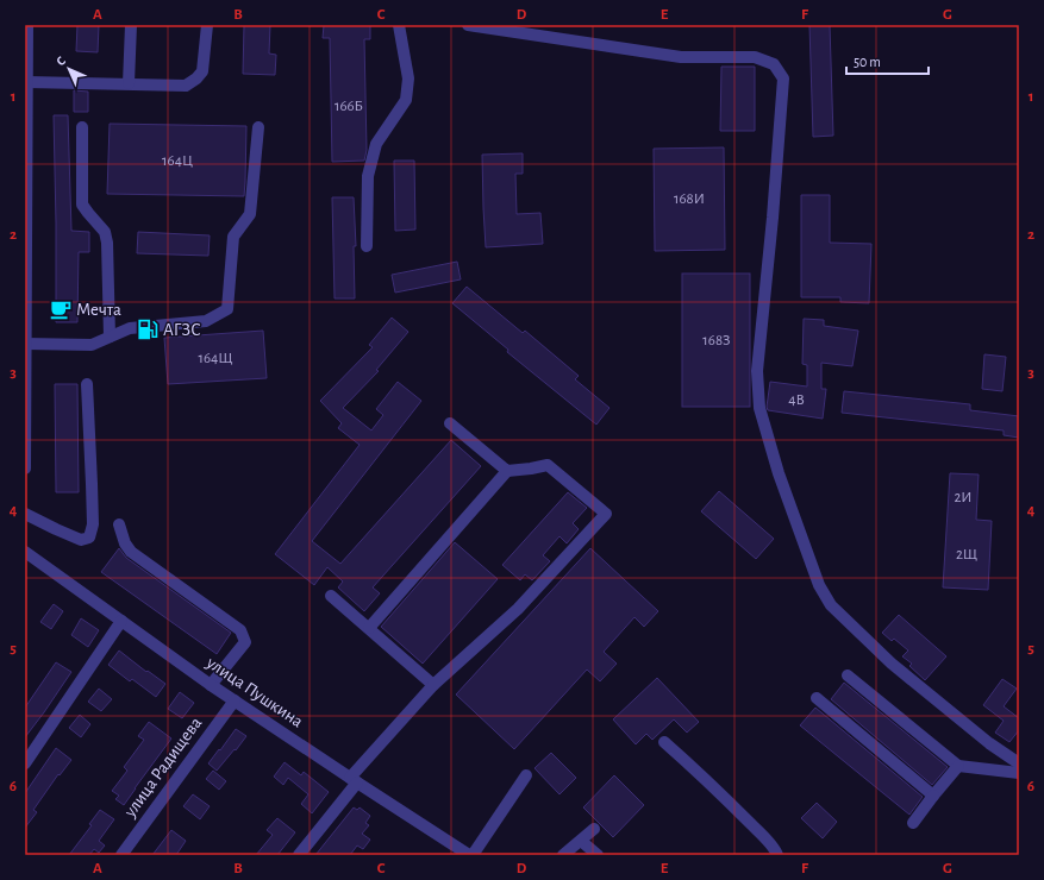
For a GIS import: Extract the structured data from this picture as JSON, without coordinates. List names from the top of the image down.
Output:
{
  "streets": {
    "street": ["улица Пушкина", "улица Радищева"]
  },
  "crossings": [
    ["улица Пушкина", "улица Радищева"]
  ],
  "places": {
    "cafe": ["Мечта"],
    "fuel station": ["АГЗС"]
  },
  "house_numbers": [
    "166Б",
    "164Ц",
    "168И",
    "168З",
    "164Щ",
    "4В",
    "2И",
    "2Щ"
  ],
  "scale_bar": "50 m",
  "north": "top left",
  "grid": {
    "columns": [
      "A",
      "B",
      "C",
      "D",
      "E",
      "F",
      "G"
    ],
    "rows": [
      "1",
      "2",
      "3",
      "4",
      "5",
      "6"
    ]
  }
}
